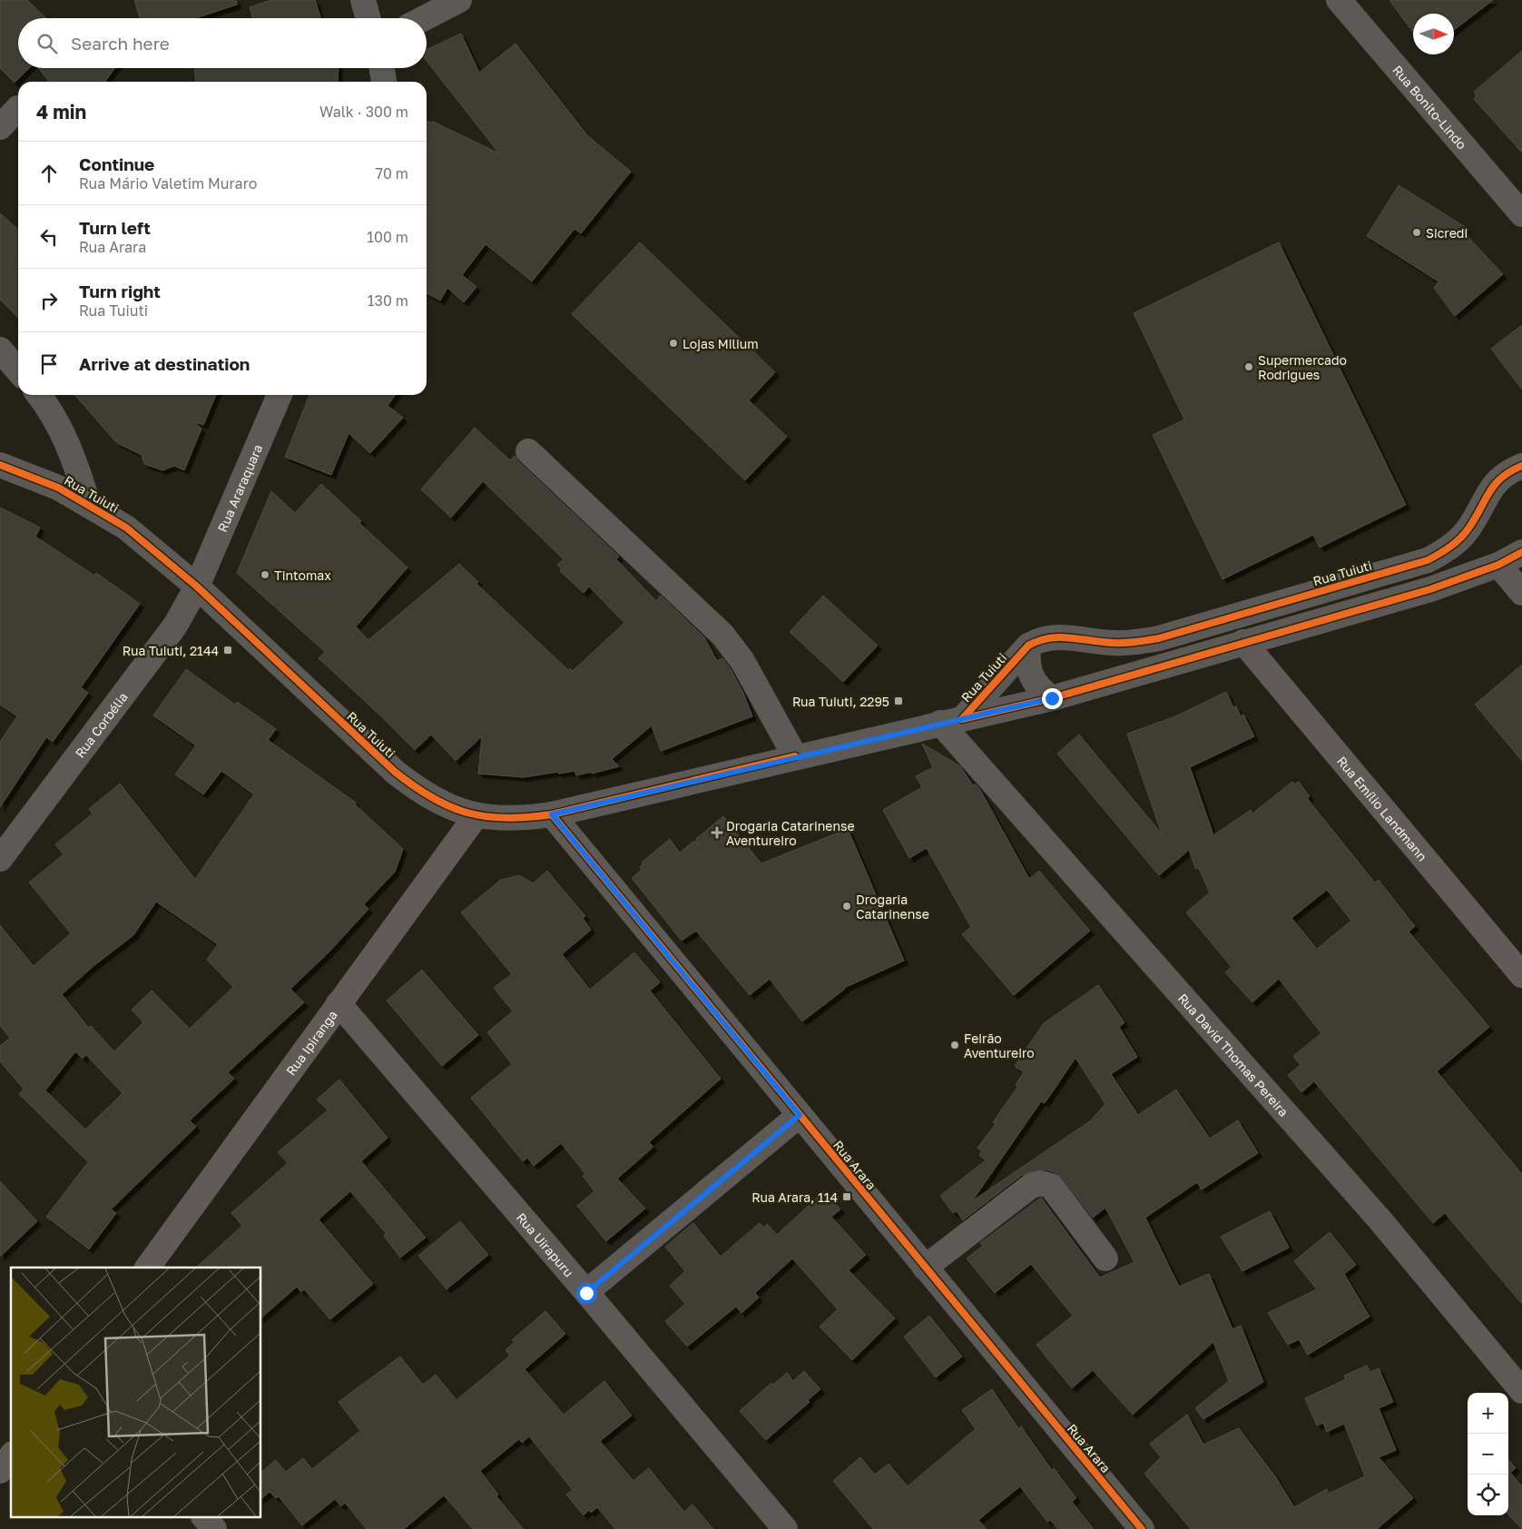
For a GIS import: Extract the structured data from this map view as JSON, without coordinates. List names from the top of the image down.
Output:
{
  "streets": {
    "main road": ["Rua Tuiuti"],
    "street": [
      "Rua Bonito-Lindo",
      "Rua Araraquara",
      "Rua Corbélia",
      "Rua Emílio Landmann",
      "Rua Ipiranga",
      "Rua David Thomas Pereira",
      "Rua Arara",
      "Rua Uirapuru"
    ]
  },
  "crossings": [
    ["Rua Araraquara", "Rua Tuiuti"],
    ["Rua Araraquara", "Rua Corbélia"],
    ["Rua Tuiuti", "Rua Corbélia"],
    ["Rua Tuiuti", "Rua Emílio Landmann"],
    ["Rua Tuiuti", "Rua Ipiranga"],
    ["Rua Tuiuti", "Rua David Thomas Pereira"],
    ["Rua Tuiuti", "Rua Arara"],
    ["Rua Ipiranga", "Rua Uirapuru"]
  ],
  "places": {
    "other": [
      "Sicredi",
      "Lojas Milium",
      "Supermercado Rodrigues",
      "Tintomax",
      "Drogaria Catarinense",
      "Feirão Aventureiro"
    ],
    "transit": ["Rua Tuiuti, 2144", "Rua Tuiuti, 2295", "Rua Arara, 114"],
    "health": ["Drogaria Catarinense Aventureiro"]
  },
  "north": "right",
  "page": {
    "search": "Search here",
    "heading": ["4 min", "Walk · 300 m"],
    "list": [
      ["Continue", "Rua Mário Valetim Muraro", "70 m"],
      ["Turn left", "Rua Arara", "100 m"],
      ["Turn right", "Rua Tuiuti", "130 m"],
      "Arrive at destination"
    ],
    "map_buttons": ["+", "−"]
  }
}
